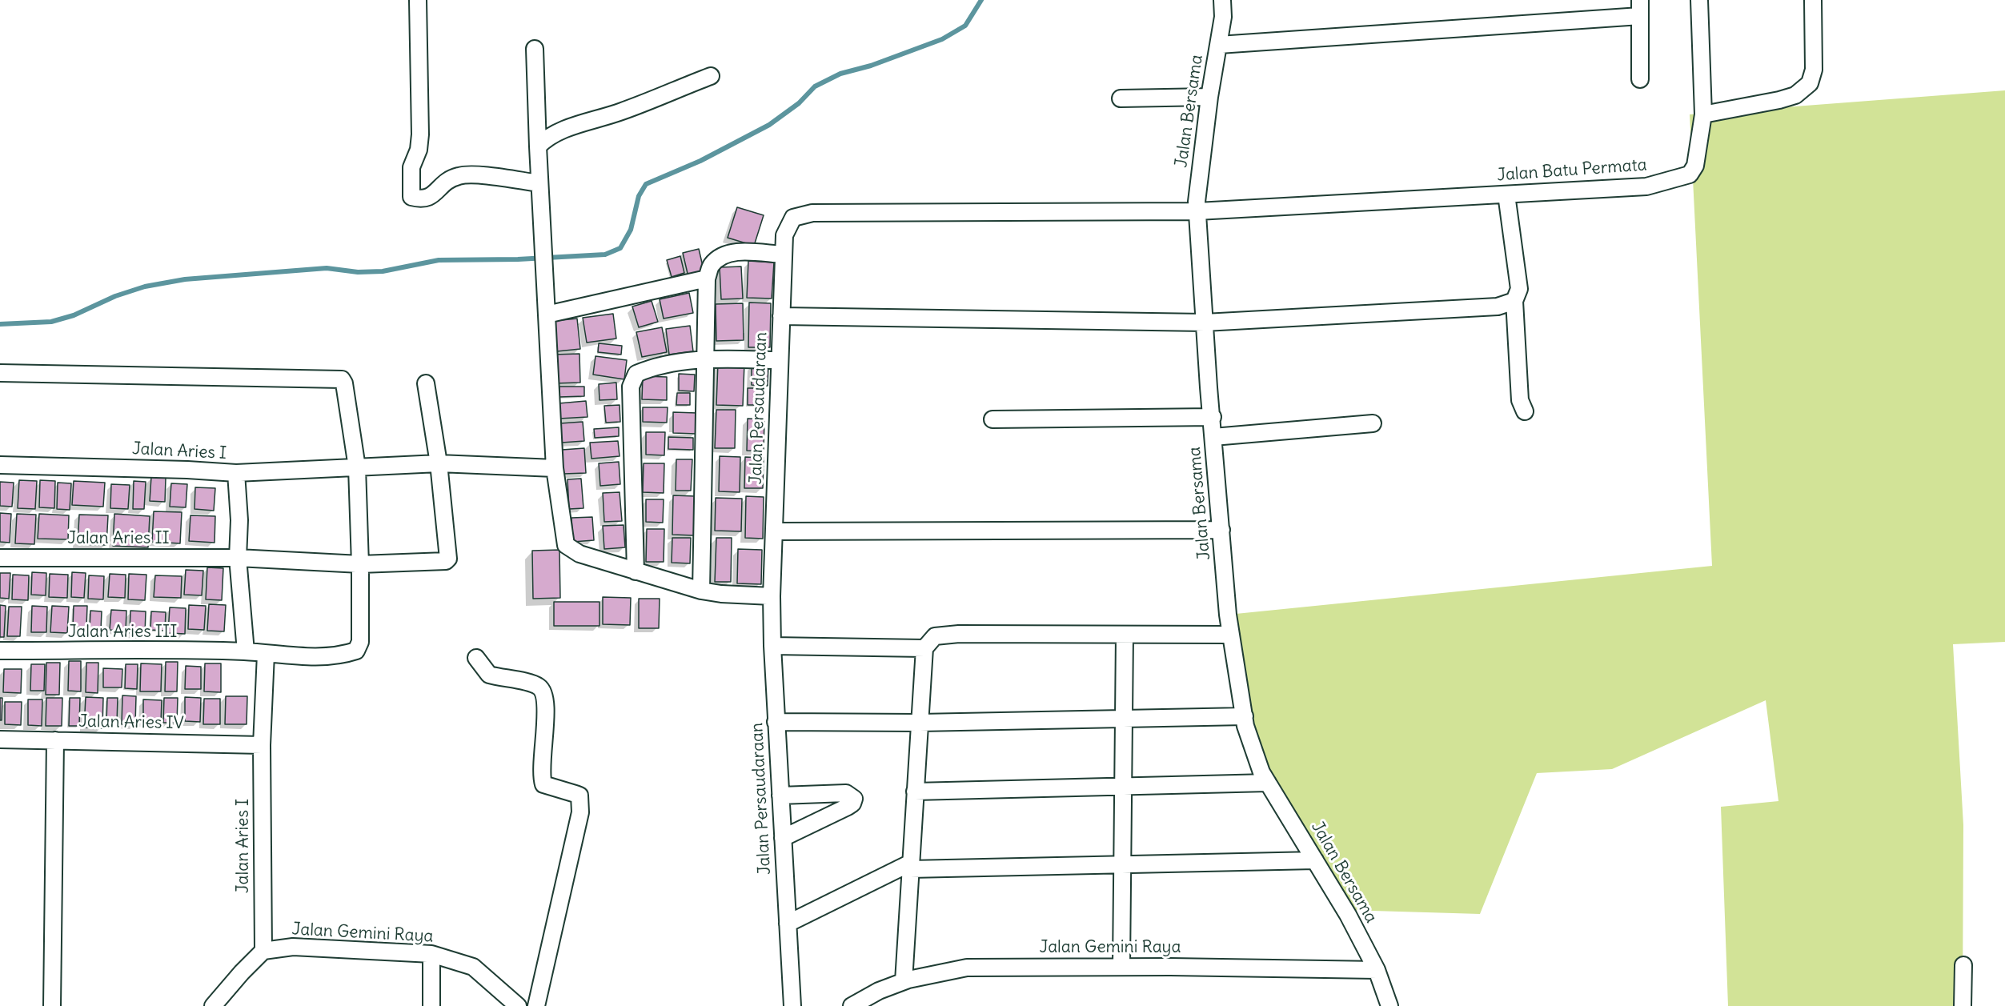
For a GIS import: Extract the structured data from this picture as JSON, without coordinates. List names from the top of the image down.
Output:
{
  "streets": {
    "street": [
      "Jalan Bersama",
      "Jalan Batu Permata",
      "Jalan Persaudaraan",
      "Jalan Aries I",
      "Jalan Aries II",
      "Jalan Aries III",
      "Jalan Aries IV",
      "Jalan Gemini Raya"
    ]
  },
  "crossings": [
    ["Jalan Bersama", "Jalan Batu Permata"],
    ["Jalan Bersama", "Jalan Persaudaraan"],
    ["Jalan Bersama", "Jalan Gemini Raya"],
    ["Jalan Batu Permata", "Jalan Persaudaraan"],
    ["Jalan Aries I", "Jalan Aries II"],
    ["Jalan Aries I", "Jalan Aries III"],
    ["Jalan Aries I", "Jalan Aries IV"],
    ["Jalan Aries I", "Jalan Gemini Raya"],
    ["Jalan Aries II", "Jalan Aries III"]
  ]
}
